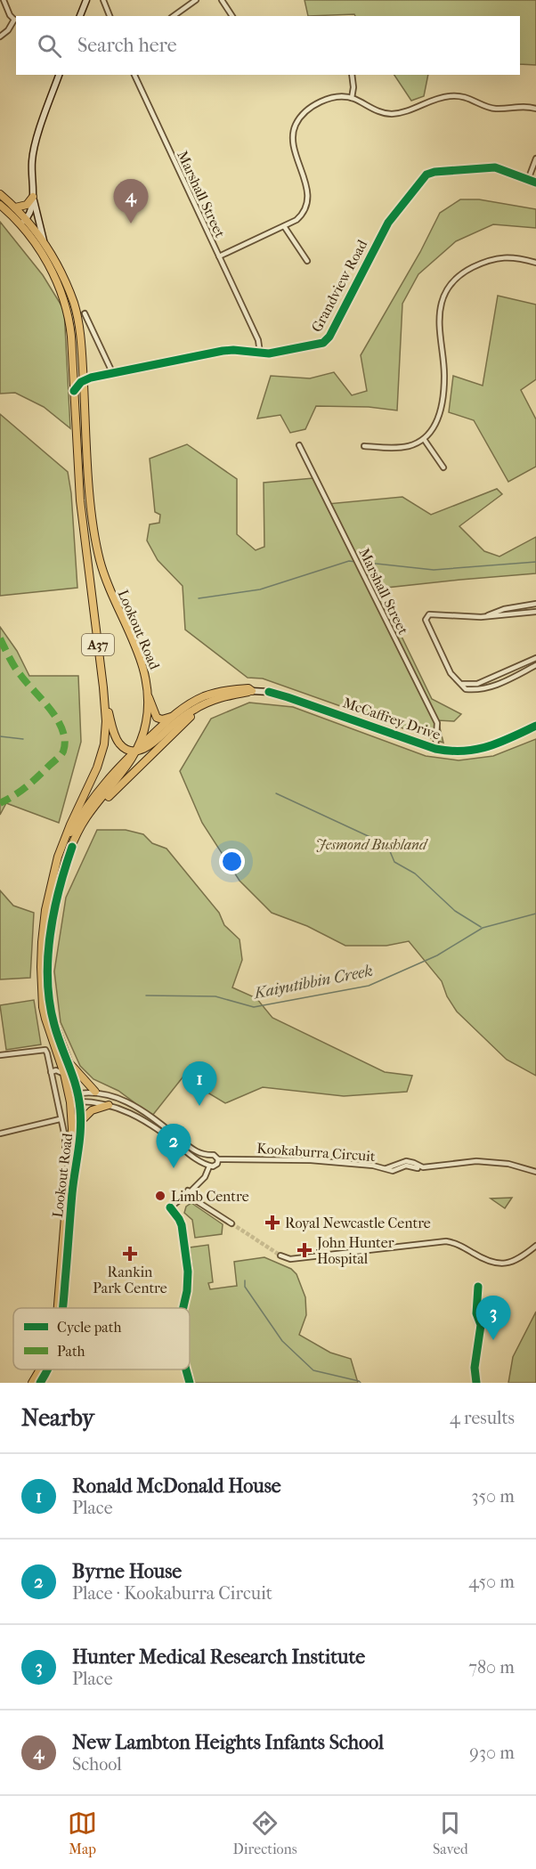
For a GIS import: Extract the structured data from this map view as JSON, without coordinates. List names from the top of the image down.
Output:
{
  "streets": {
    "highway": ["Lookout Road", "A37"],
    "main road": ["McCaffrey Drive"],
    "street": ["Marshall Street", "Grandview Road", "Kookaburra Circuit"]
  },
  "crossings": [
    ["Marshall Street", "Grandview Road"],
    ["Marshall Street", "McCaffrey Drive"],
    ["Grandview Road", "Lookout Road"],
    ["Lookout Road", "A37"]
  ],
  "water": ["Kaiyutibbin Creek"],
  "parks": ["Jesmond Bushland"],
  "places": {
    "other": ["Limb Centre"],
    "health": ["Royal Newcastle Centre", "John Hunter Hospital", "Rankin Park Centre"]
  },
  "legend": ["Cycle path", "Path"],
  "page": {
    "search": "Search here",
    "pins": [
      "4",
      "1",
      "2",
      "3"
    ],
    "heading": ["Nearby", "4 results"],
    "list": [
      {
        "mark": "1",
        "name": "Ronald McDonald House",
        "note": "Place",
        "value": "350 m"
      },
      {
        "mark": "2",
        "name": "Byrne House",
        "note": "Place · Kookaburra Circuit",
        "value": "450 m"
      },
      {
        "mark": "3",
        "name": "Hunter Medical Research Institute",
        "note": "Place",
        "value": "780 m"
      },
      {
        "mark": "4",
        "name": "New Lambton Heights Infants School",
        "note": "School",
        "value": "930 m"
      }
    ],
    "nav": ["Map", "Directions", "Saved"]
  }
}
